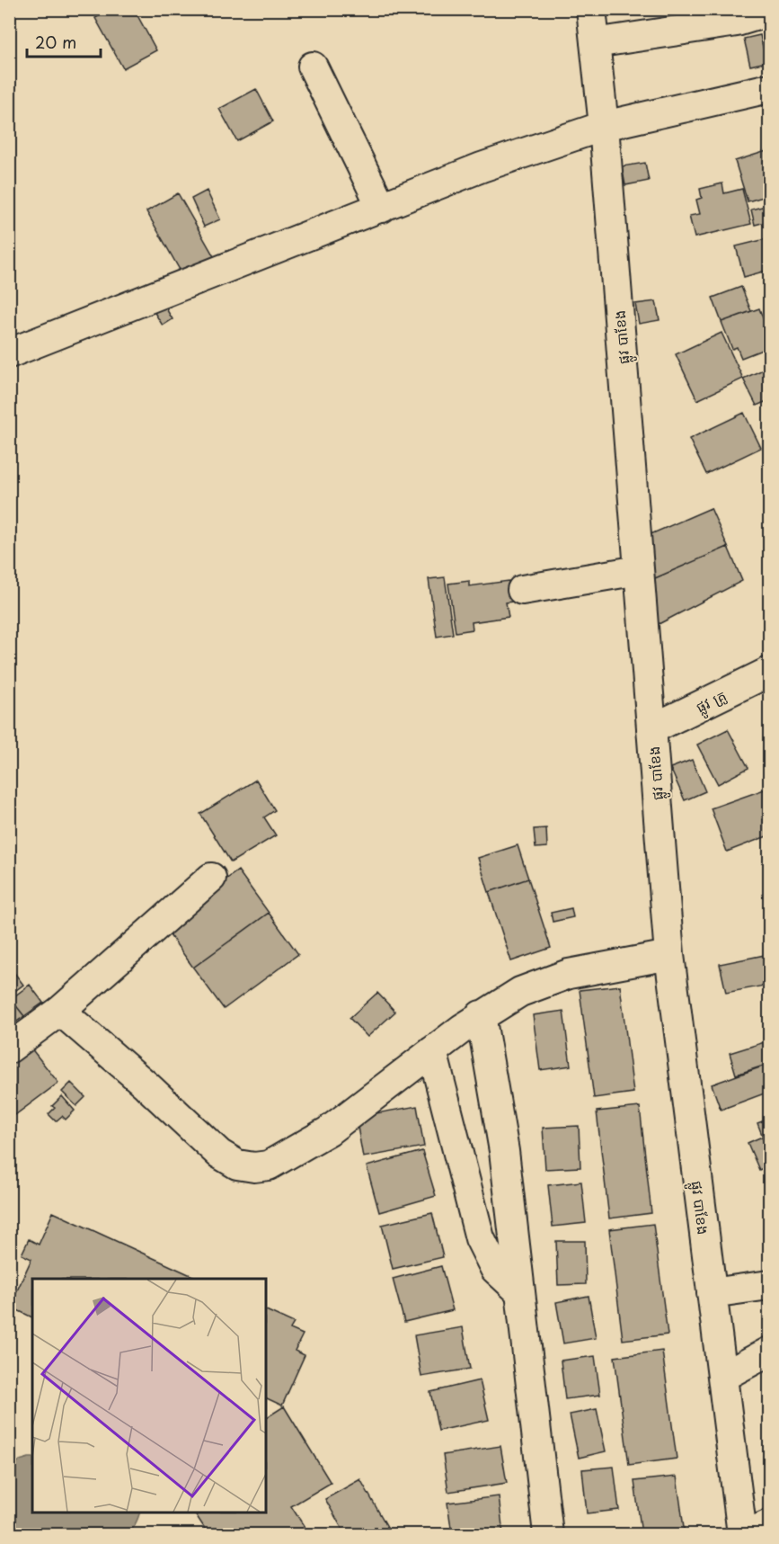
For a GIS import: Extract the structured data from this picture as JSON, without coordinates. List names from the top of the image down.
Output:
{
  "streets": {
    "street": ["ផ្លូវ បាខែង", "ផ្លូវ គ្រូ"]
  },
  "crossings": [
    ["ផ្លូវ បាខែង", "ផ្លូវ គ្រូ"]
  ],
  "scale_bar": "20 m"
}
